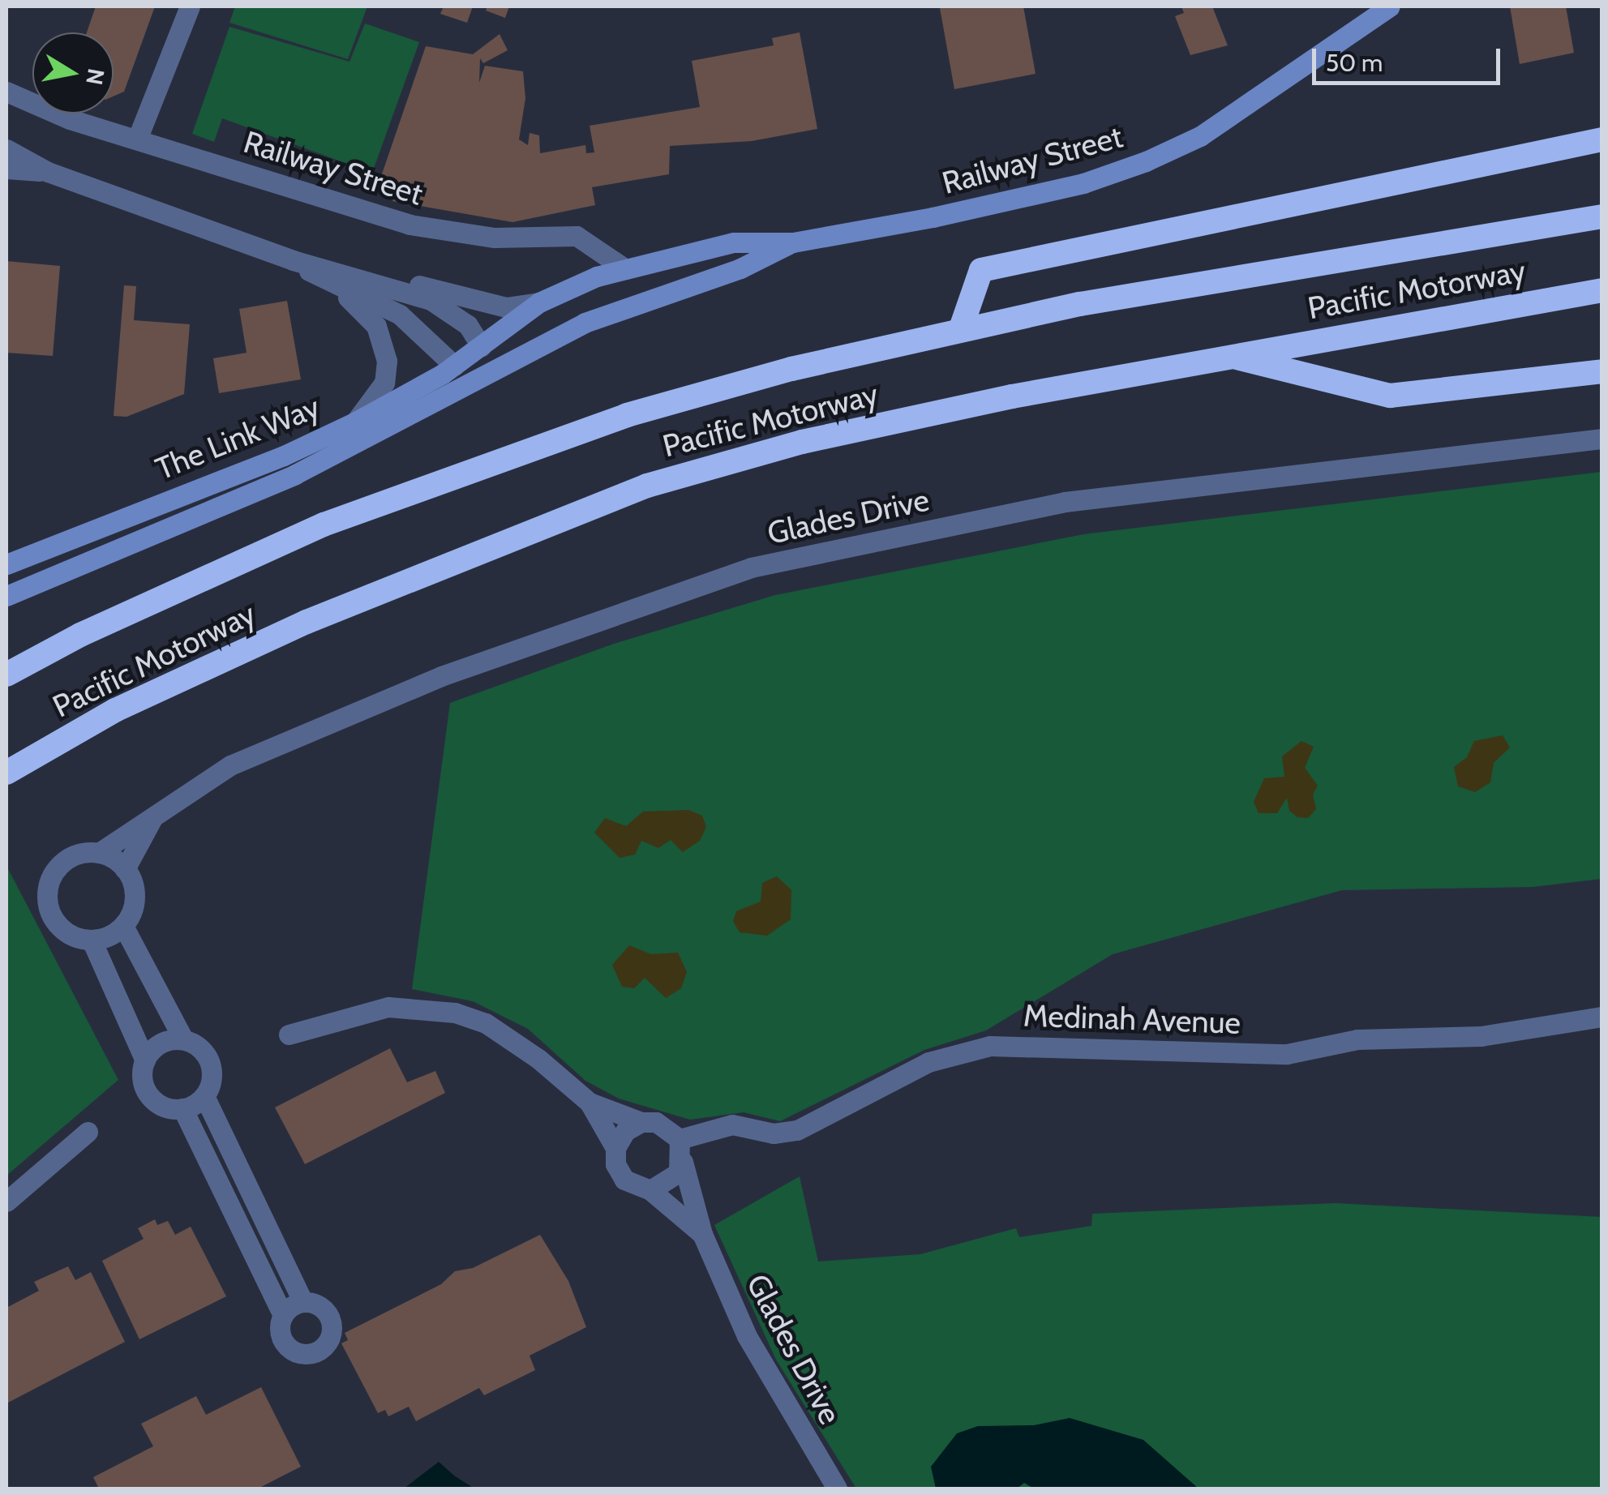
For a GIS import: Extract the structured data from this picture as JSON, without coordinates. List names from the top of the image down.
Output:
{
  "streets": {
    "highway": ["Pacific Motorway"],
    "main road": ["Railway Street", "The Link Way"],
    "street": ["Glades Drive", "Medinah Avenue"]
  },
  "crossings": [
    ["Railway Street", "The Link Way"],
    ["Glades Drive", "Medinah Avenue"]
  ],
  "scale_bar": "50 m",
  "north": "right"
}
